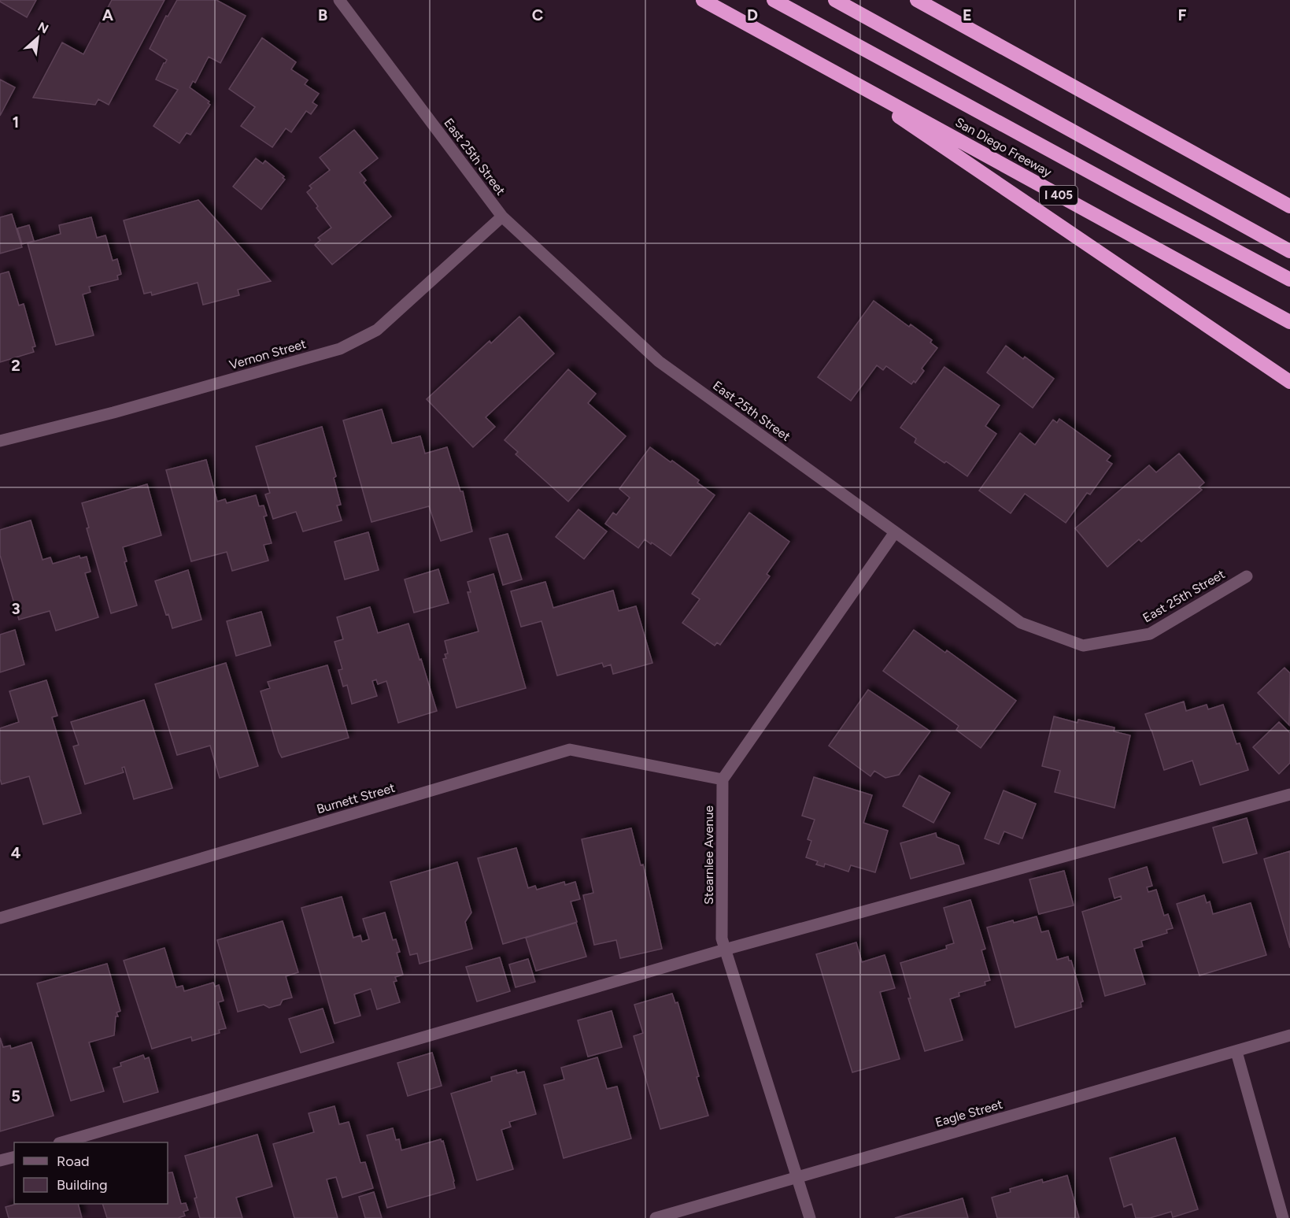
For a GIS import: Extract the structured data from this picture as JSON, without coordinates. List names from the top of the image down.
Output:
{
  "streets": {
    "highway": ["San Diego Freeway", "I 405"],
    "street": [
      "East 25th Street",
      "Vernon Street",
      "Burnett Street",
      "Stearnlee Avenue",
      "Eagle Street"
    ]
  },
  "crossings": [
    ["East 25th Street", "Vernon Street"],
    ["Burnett Street", "Stearnlee Avenue"],
    ["Stearnlee Avenue", "Eagle Street"]
  ],
  "legend": ["Road", "Building"],
  "north": "top right",
  "grid": {
    "columns": [
      "A",
      "B",
      "C",
      "D",
      "E",
      "F"
    ],
    "rows": [
      "1",
      "2",
      "3",
      "4",
      "5"
    ]
  }
}
